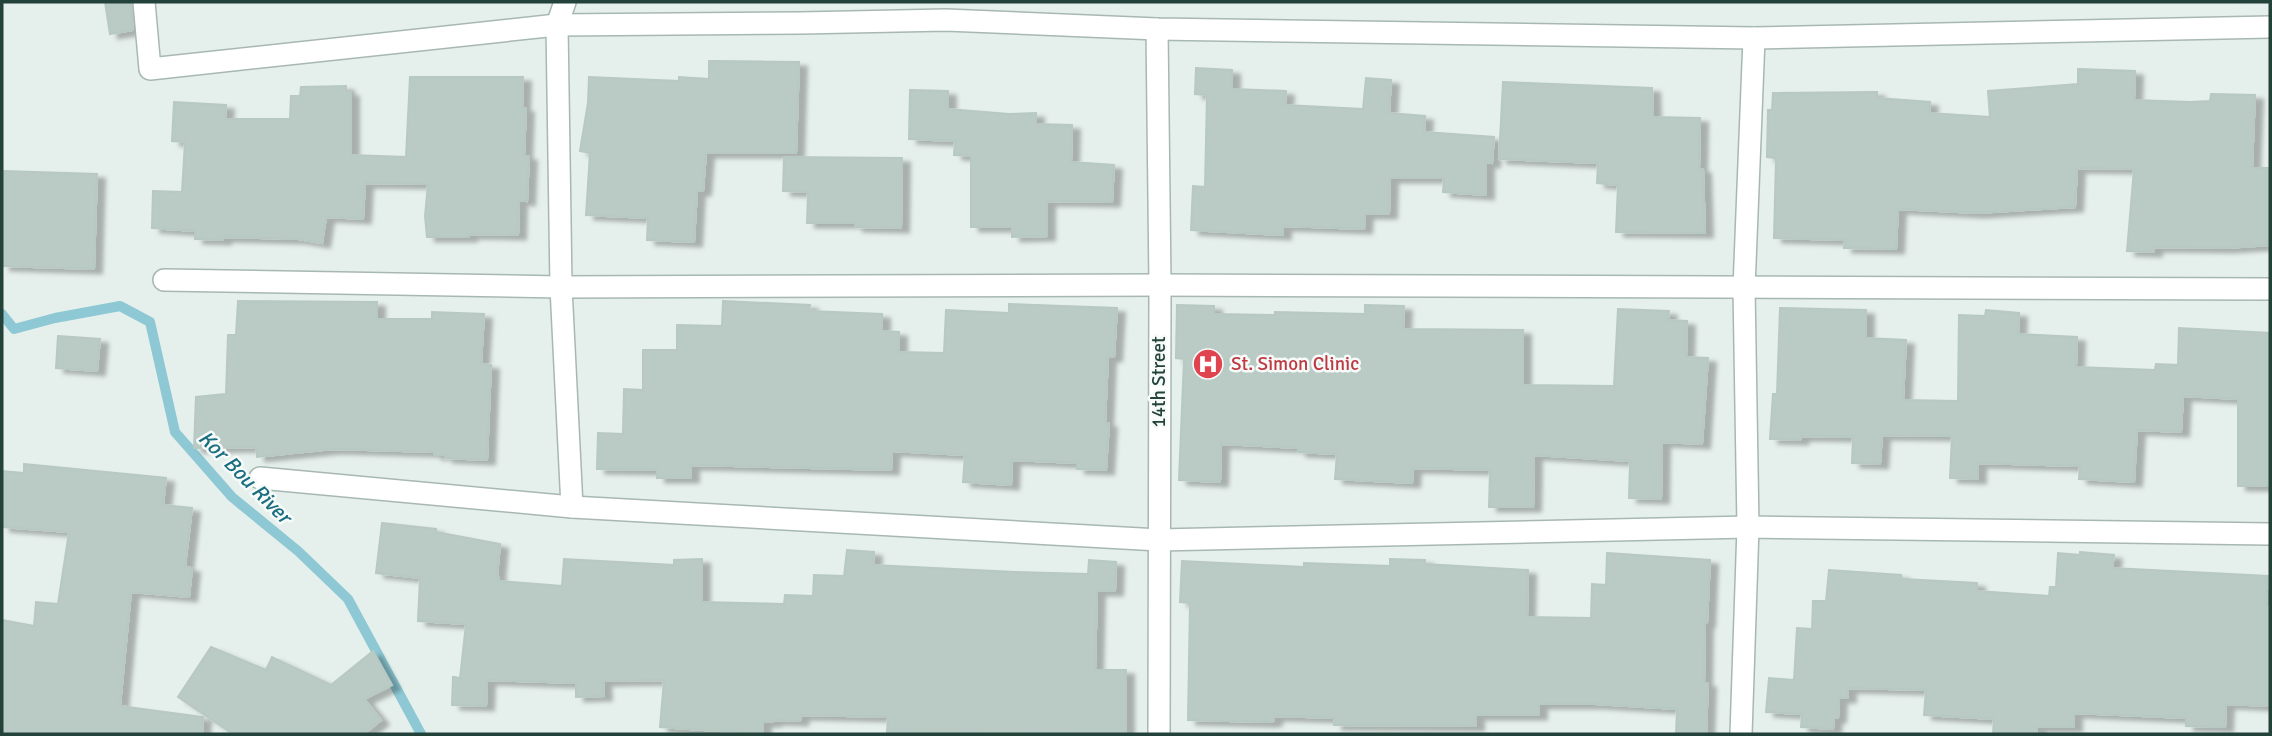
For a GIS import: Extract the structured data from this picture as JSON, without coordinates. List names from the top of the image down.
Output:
{
  "streets": {
    "street": ["14th Street"]
  },
  "water": ["Kor Bou River"],
  "places": {
    "hospital": ["St. Simon Clinic"]
  }
}
